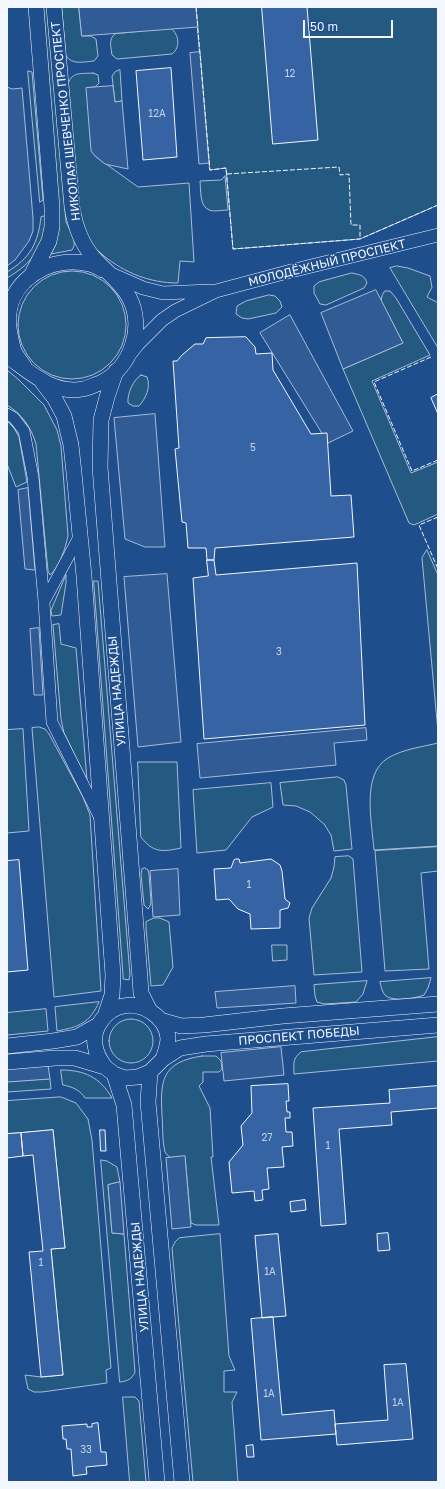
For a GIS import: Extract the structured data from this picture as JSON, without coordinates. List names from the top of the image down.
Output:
{
  "streets": {
    "main road": [
      "НИКОЛАЯ ШЕВЧЕНКО ПРОСПЕКТ",
      "МОЛОДЁЖНЫЙ ПРОСПЕКТ",
      "УЛИЦА НАДЕЖДЫ",
      "ПРОСПЕКТ ПОБЕДЫ"
    ]
  },
  "crossings": [
    ["НИКОЛАЯ ШЕВЧЕНКО ПРОСПЕКТ", "МОЛОДЁЖНЫЙ ПРОСПЕКТ"],
    ["НИКОЛАЯ ШЕВЧЕНКО ПРОСПЕКТ", "УЛИЦА НАДЕЖДЫ"],
    ["МОЛОДЁЖНЫЙ ПРОСПЕКТ", "УЛИЦА НАДЕЖДЫ"],
    ["УЛИЦА НАДЕЖДЫ", "ПРОСПЕКТ ПОБЕДЫ"]
  ],
  "house_numbers": [
    "12",
    "12А",
    "5",
    "3",
    "1",
    "27",
    "1",
    "1",
    "1А",
    "1А",
    "1А",
    "33"
  ],
  "scale_bar": "50 m"
}
